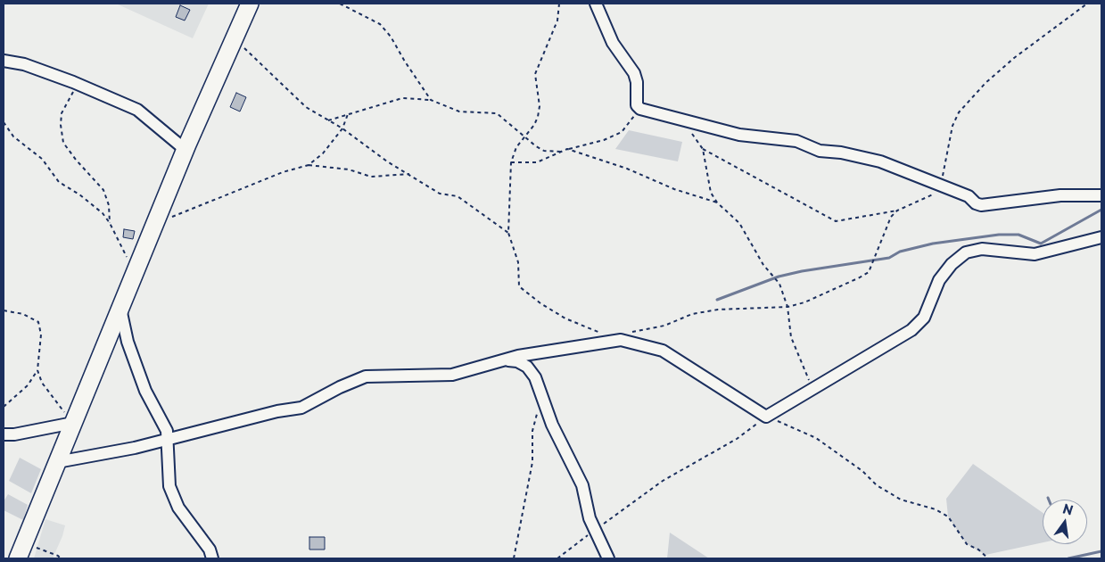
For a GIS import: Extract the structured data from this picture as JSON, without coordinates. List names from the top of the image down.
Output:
{
  "north": "top"
}
